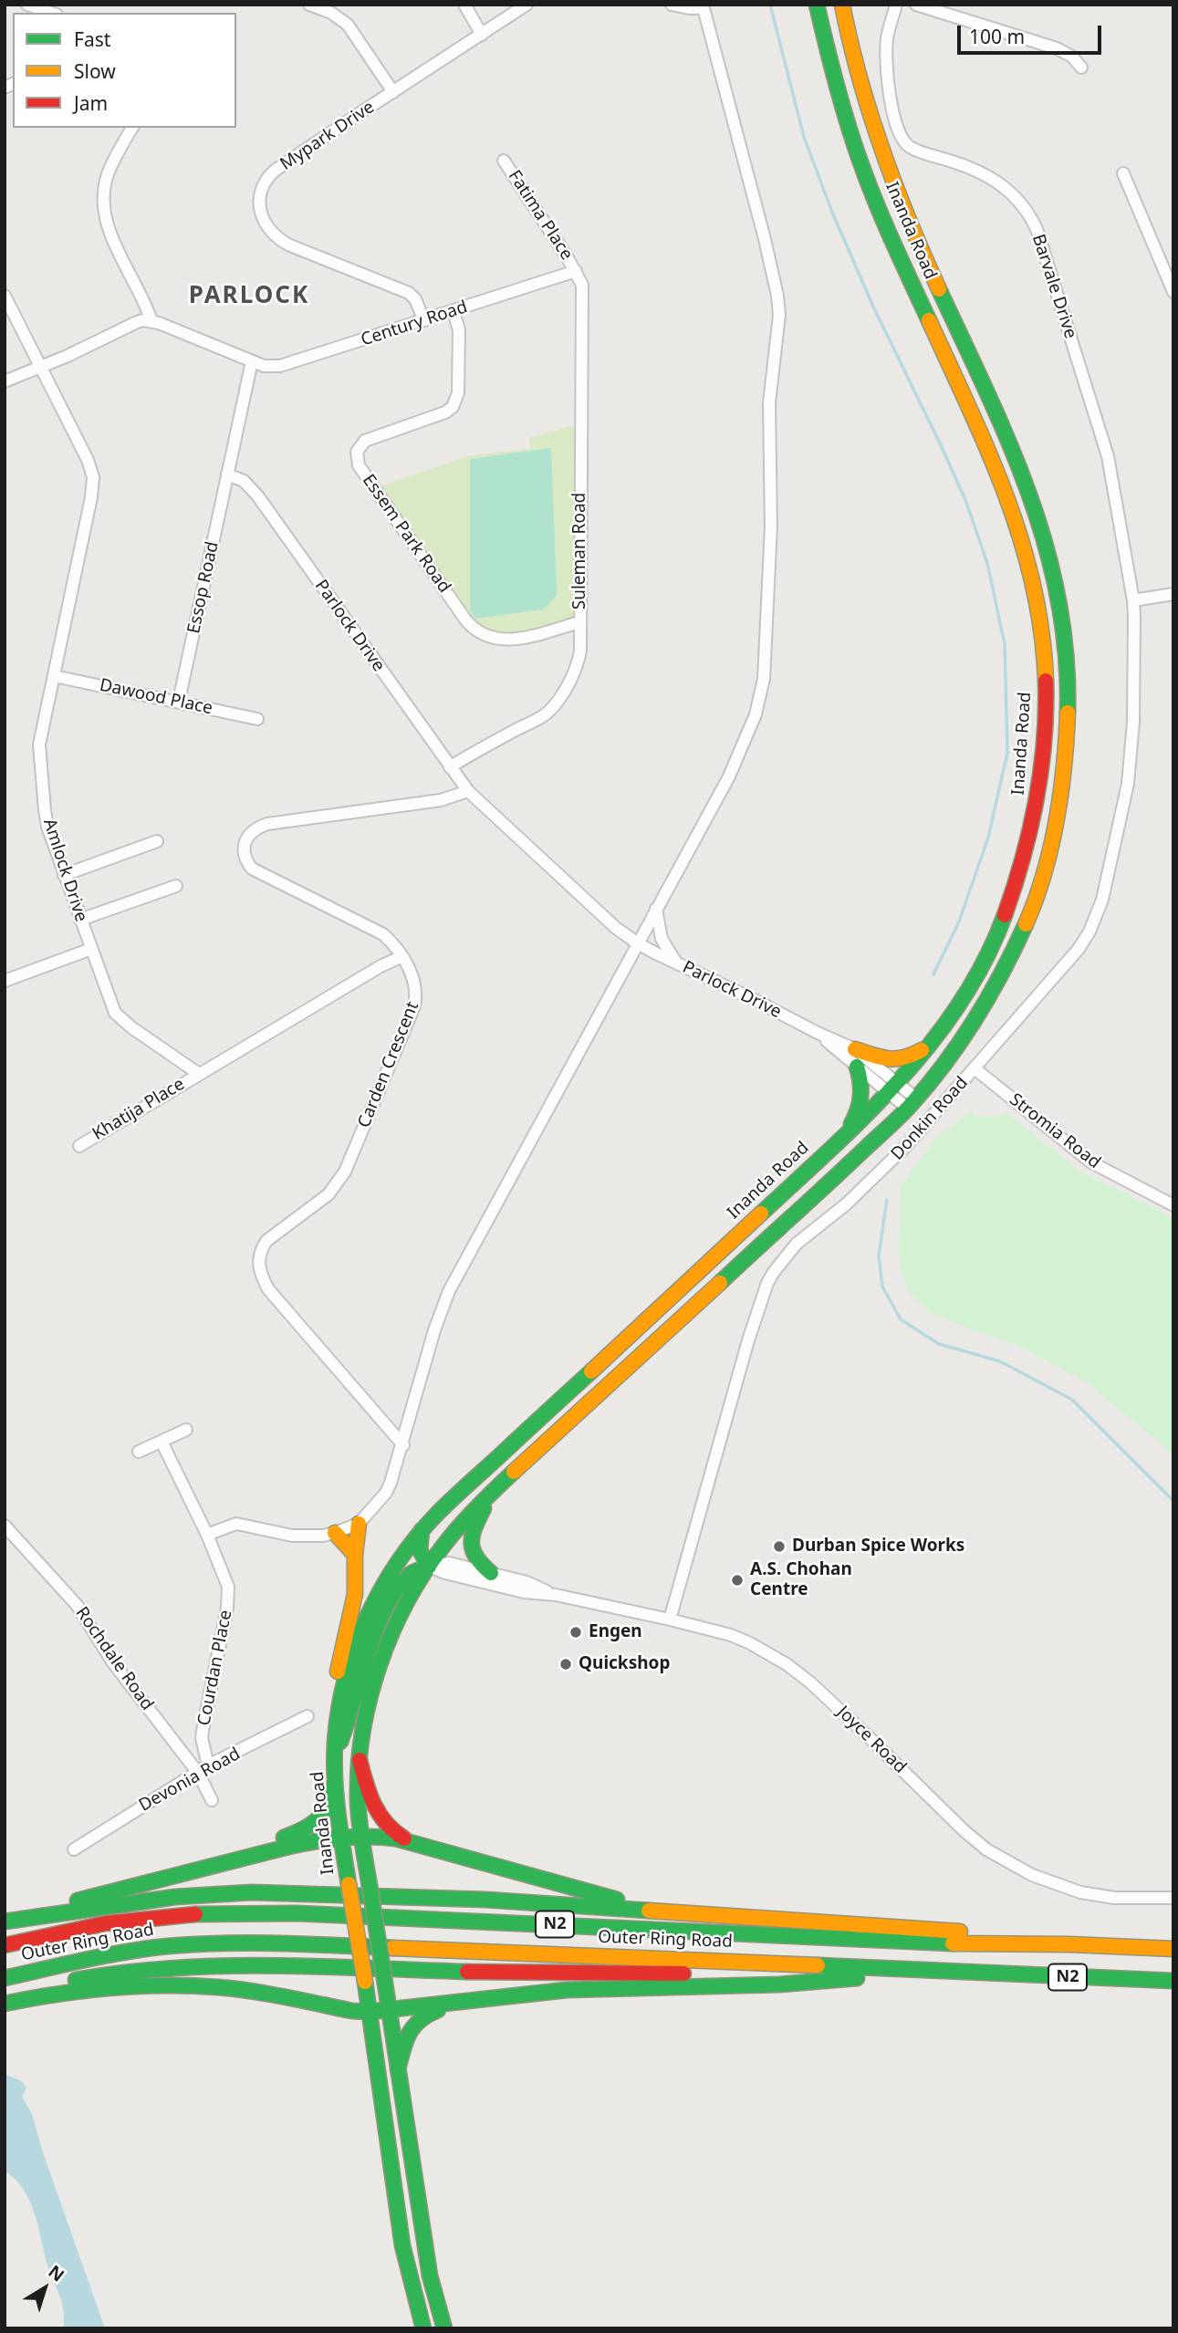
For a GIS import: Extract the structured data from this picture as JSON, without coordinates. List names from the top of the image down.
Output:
{
  "streets": {
    "main road": ["Inanda Road", "N2", "Outer Ring Road"],
    "street": [
      "Mypark Drive",
      "Fatima Place",
      "Barvale Drive",
      "Century Road",
      "Essem Park Road",
      "Suleman Road",
      "Essop Road",
      "Parlock Drive",
      "Dawood Place",
      "Amlock Drive",
      "Carden Crescent",
      "Khatija Place",
      "Donkin Road",
      "Stromia Road",
      "Rochdale Road",
      "Courdan Place",
      "Joyce Road",
      "Devonia Road"
    ]
  },
  "crossings": [
    ["Mypark Drive", "Century Road"],
    ["Fatima Place", "Century Road"],
    ["Fatima Place", "Suleman Road"],
    ["Inanda Road", "Parlock Drive"],
    ["Inanda Road", "Joyce Road"],
    ["Barvale Drive", "Donkin Road"],
    ["Century Road", "Essem Park Road"],
    ["Century Road", "Suleman Road"],
    ["Essem Park Road", "Suleman Road"],
    ["Suleman Road", "Parlock Drive"],
    ["Essop Road", "Parlock Drive"],
    ["Essop Road", "Dawood Place"],
    ["Parlock Drive", "Carden Crescent"],
    ["Dawood Place", "Amlock Drive"],
    ["Amlock Drive", "Khatija Place"],
    ["Donkin Road", "Stromia Road"],
    ["Donkin Road", "Joyce Road"],
    ["Rochdale Road", "Courdan Place"],
    ["Rochdale Road", "Devonia Road"],
    ["Courdan Place", "Devonia Road"]
  ],
  "districts": ["PARLOCK"],
  "places": [
    "Durban Spice Works",
    "A.S. Chohan Centre",
    "Engen",
    "Quickshop"
  ],
  "legend": ["Fast", "Slow", "Jam"],
  "scale_bar": "100 m",
  "north": "top right"
}
